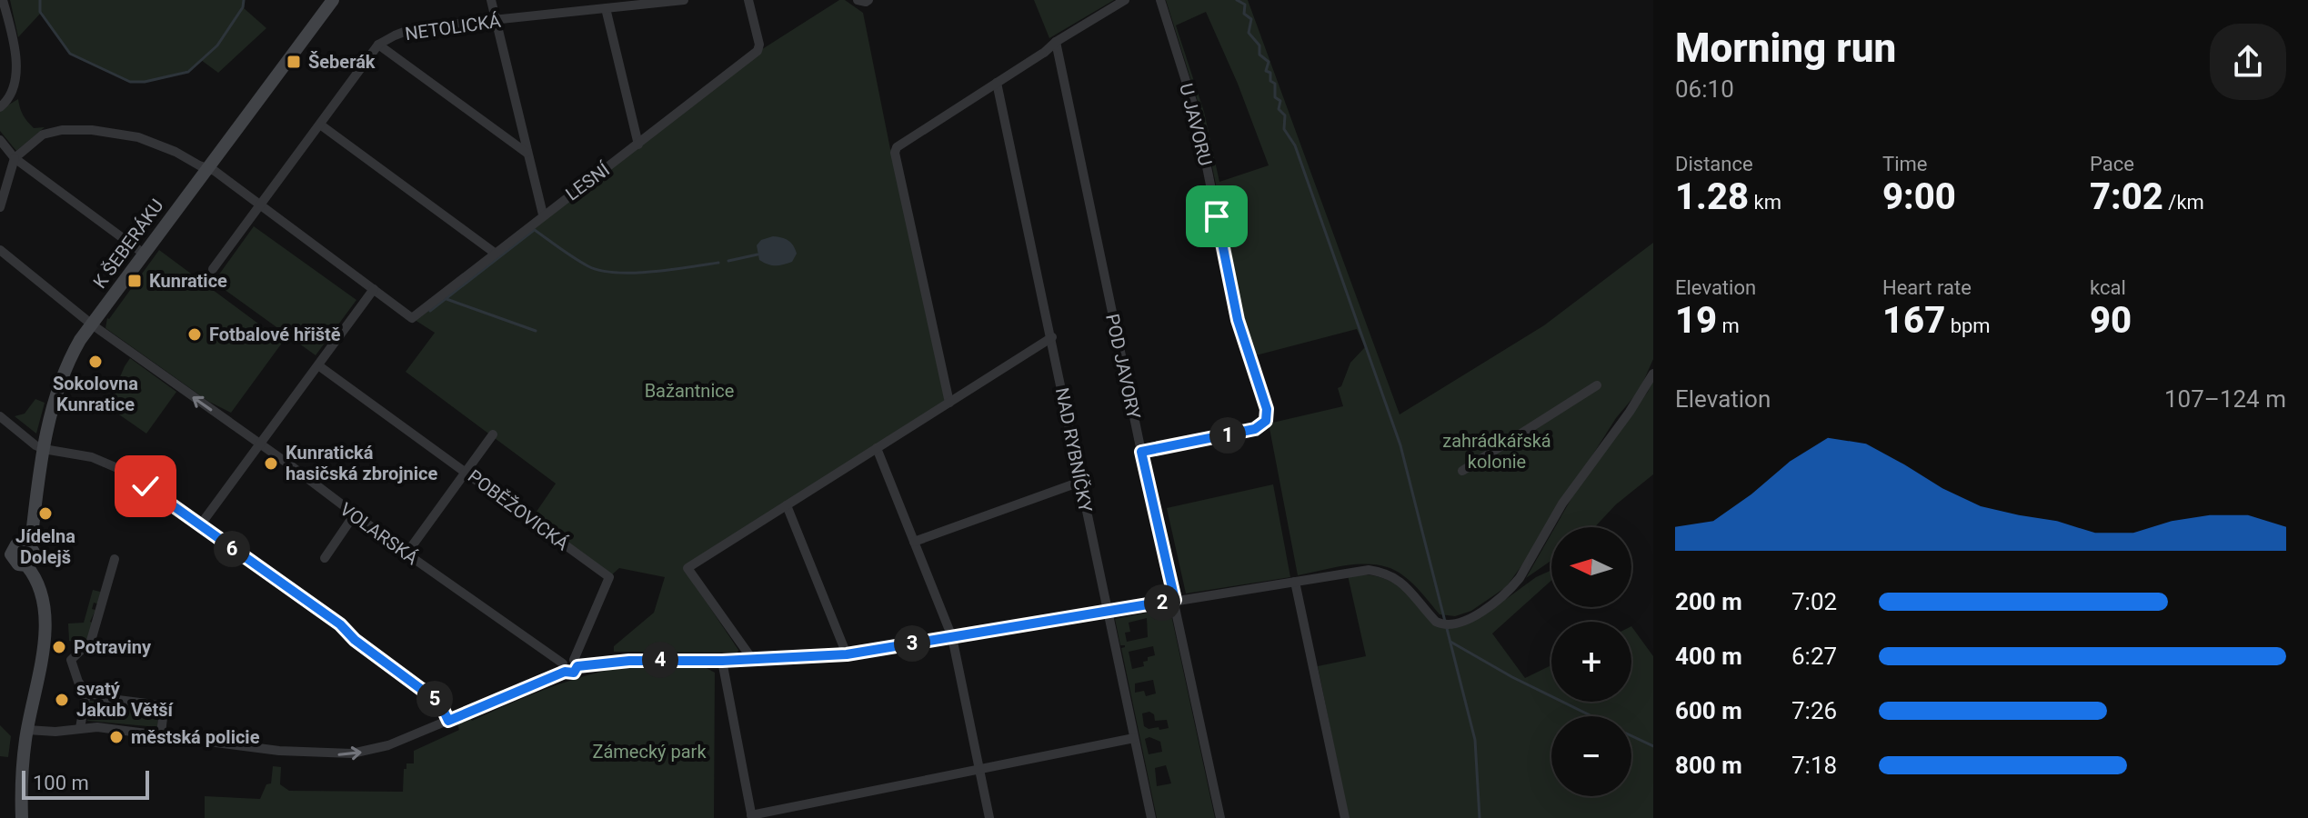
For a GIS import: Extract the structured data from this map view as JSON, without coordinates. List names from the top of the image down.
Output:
{
  "streets": {
    "street": [
      "NETOLICKÁ",
      "U JAVORU",
      "LESNÍ",
      "K ŠEBERÁKU",
      "POD JAVORY",
      "NAD RYBNÍČKY",
      "POBĚŽOVICKÁ",
      "VOLARSKÁ"
    ]
  },
  "crossings": [
    ["U JAVORU", "POD JAVORY"],
    ["K ŠEBERÁKU", "VOLARSKÁ"]
  ],
  "parks": ["Bažantnice", "zahrádkářská kolonie", "Zámecký park"],
  "places": {
    "transit": ["Šeberák", "Kunratice"],
    "other": [
      "Fotbalové hřiště",
      "Sokolovna Kunratice",
      "Kunratická hasičská zbrojnice",
      "Jídelna Dolejš",
      "Potraviny",
      "svatý Jakub Větší",
      "městská policie"
    ]
  },
  "scale_bar": "100 m",
  "north": "left",
  "page": {
    "heading": ["Morning run", "06:10"],
    "stats": [
      ["Distance", "1.28 km"],
      ["Time", "9:00"],
      ["Pace", "7:02 /km"],
      ["Elevation", "19 m"],
      ["Heart rate", "167 bpm"],
      ["kcal", "90"]
    ],
    "chart": ["Elevation", "107–124 m"],
    "pins": [
      "1",
      "6",
      "2",
      "3",
      "4",
      "5"
    ],
    "map_buttons": ["+", "−"],
    "list": [
      {
        "name": "200 m",
        "note": "7:02"
      },
      {
        "name": "400 m",
        "note": "6:27"
      },
      {
        "name": "600 m",
        "note": "7:26"
      },
      {
        "name": "800 m",
        "note": "7:18"
      }
    ],
    "scale": "100 m"
  }
}
